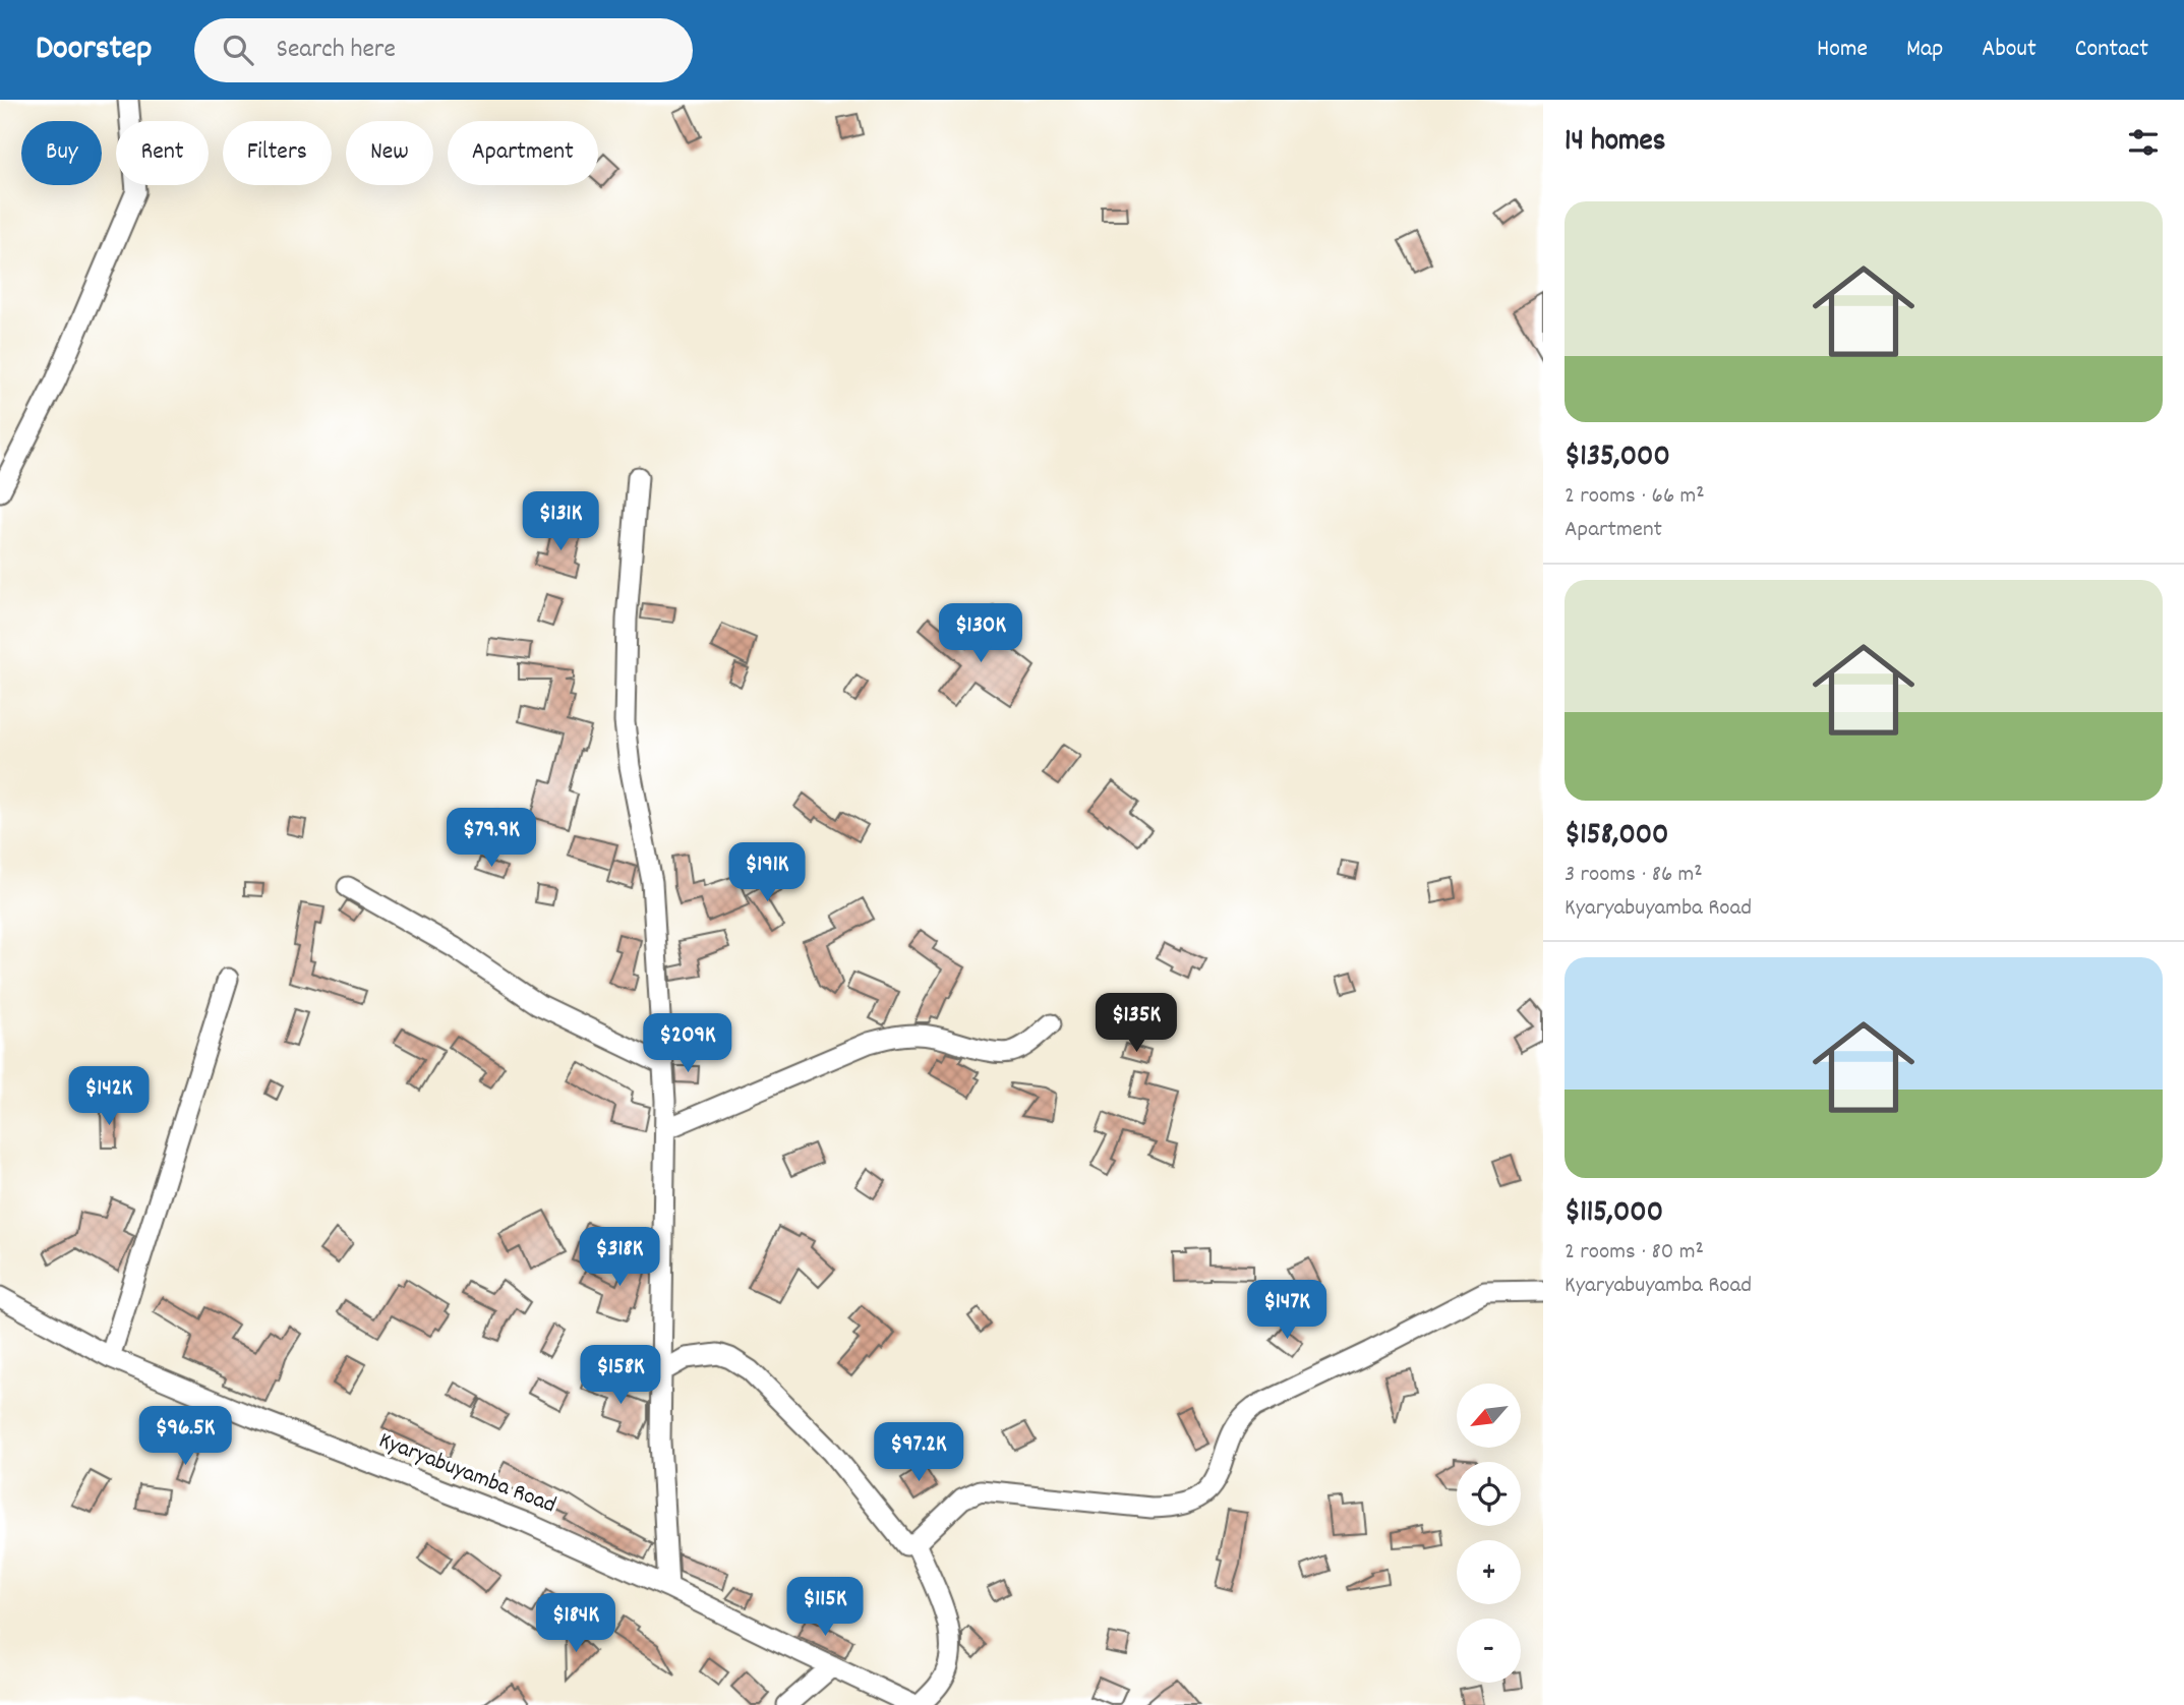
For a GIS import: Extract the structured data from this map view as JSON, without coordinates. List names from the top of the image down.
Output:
{
  "streets": {
    "street": ["Kyaryabuyamba Road"]
  },
  "north": "bottom left",
  "page": {
    "header": "Doorstep",
    "search": "Search here",
    "nav": [
      "Home",
      "Map",
      "About",
      "Contact"
    ],
    "heading": "14 homes",
    "chip": [
      "Buy",
      "Rent",
      "Filters",
      "New",
      "Apartment"
    ],
    "list": [
      {
        "name": "$135,000",
        "note": "2 rooms · 66 m² · Apartment"
      },
      {
        "name": "$158,000",
        "note": "3 rooms · 86 m² · Kyaryabuyamba Road"
      },
      {
        "name": "$115,000",
        "note": "2 rooms · 80 m² · Kyaryabuyamba Road"
      }
    ],
    "price": [
      "$131K",
      "$130K",
      "$79.9K",
      "$191K",
      "$135K",
      "$209K",
      "$142K",
      "$318K",
      "$147K",
      "$158K",
      "$96.5K",
      "$97.2K",
      "$115K",
      "$184K"
    ],
    "map_buttons": ["+", "−"]
  }
}
